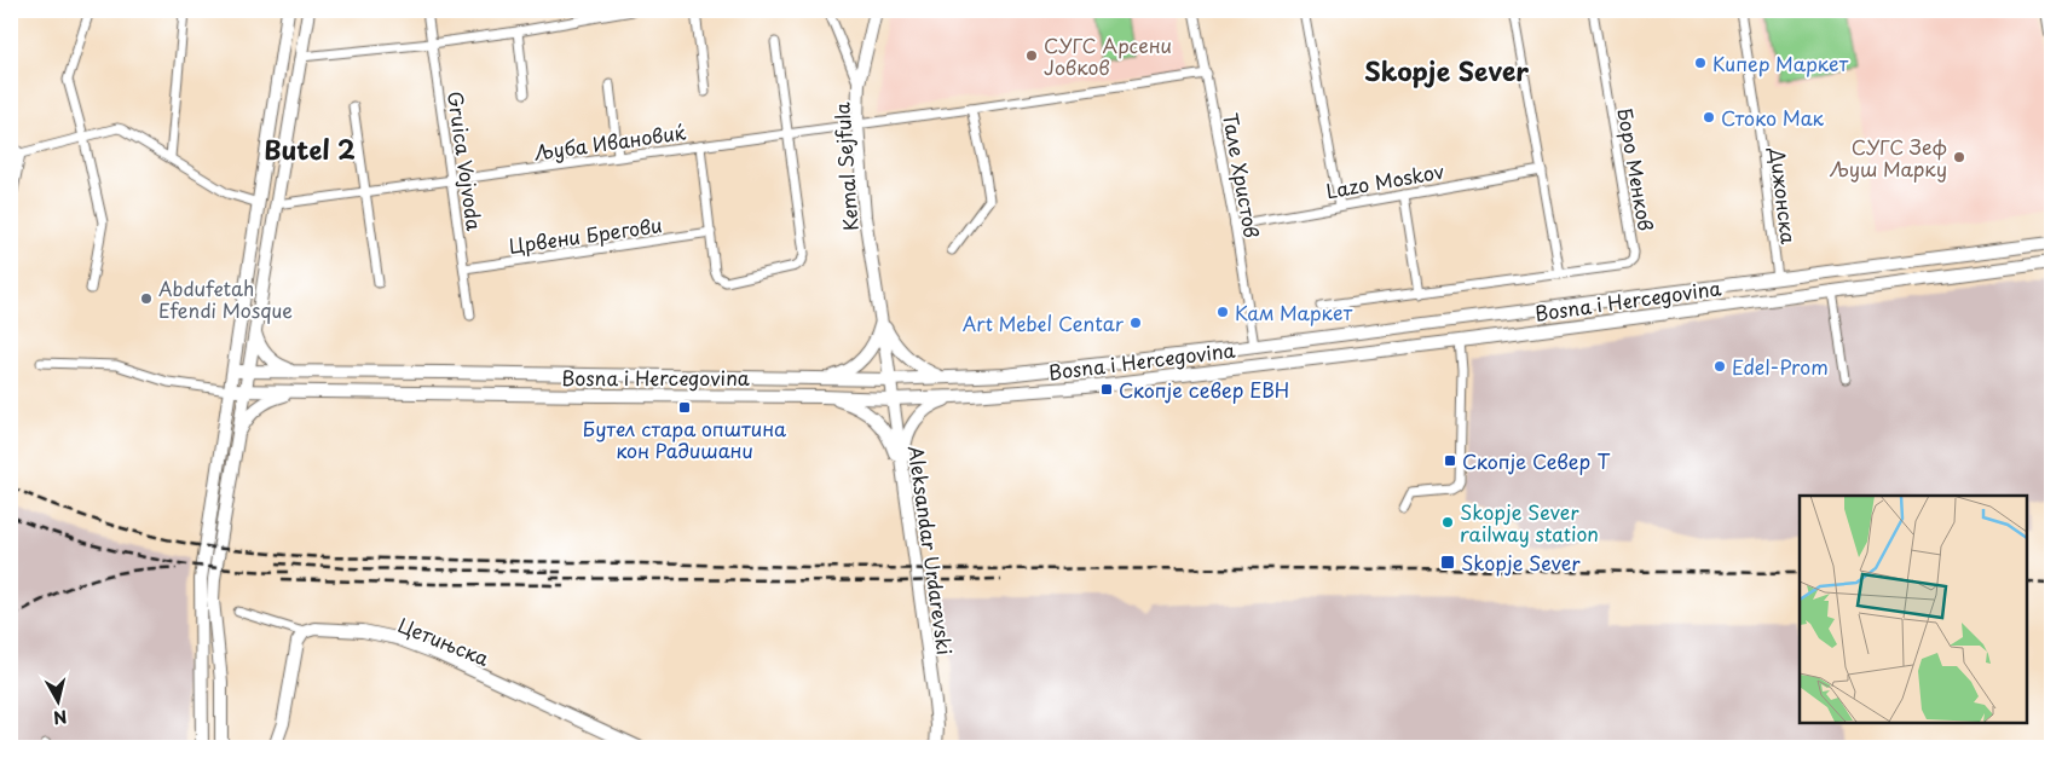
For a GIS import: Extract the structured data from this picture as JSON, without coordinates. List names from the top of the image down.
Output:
{
  "streets": {
    "street": [
      "Љуба Ивановиќ",
      "Gruica Vojvoda",
      "Kemal Sejfula",
      "Боро Менков",
      "Тале Христов",
      "Lazo Moskov",
      "Дижонска",
      "Црвени Брегови",
      "Bosna i Hercegovina",
      "Aleksandar Urdarevski",
      "Цетињска"
    ]
  },
  "crossings": [
    ["Љуба Ивановиќ", "Gruica Vojvoda"],
    ["Љуба Ивановиќ", "Kemal Sejfula"],
    ["Љуба Ивановиќ", "Тале Христов"],
    ["Gruica Vojvoda", "Црвени Брегови"],
    ["Kemal Sejfula", "Bosna i Hercegovina"],
    ["Kemal Sejfula", "Aleksandar Urdarevski"],
    ["Тале Христов", "Lazo Moskov"],
    ["Тале Христов", "Bosna i Hercegovina"],
    ["Дижонска", "Bosna i Hercegovina"],
    ["Bosna i Hercegovina", "Aleksandar Urdarevski"]
  ],
  "districts": ["Skopje Sever", "Butel 2"],
  "places": {
    "other": [
      "СУГС Арсени Јовков",
      "Кипер Маркет",
      "Стоко Мак",
      "СУГС Зеф Љуш Марку",
      "Abdufetah Efendi Mosque",
      "Кам Маркет",
      "Art Mebel Centar",
      "Edel-Prom",
      "Skopje Sever railway station"
    ],
    "transit": [
      "Скопје север ЕВН",
      "Бутел стара општина кон Радишани",
      "Скопје Север Т",
      "Skopje Sever"
    ]
  },
  "north": "bottom"
}
